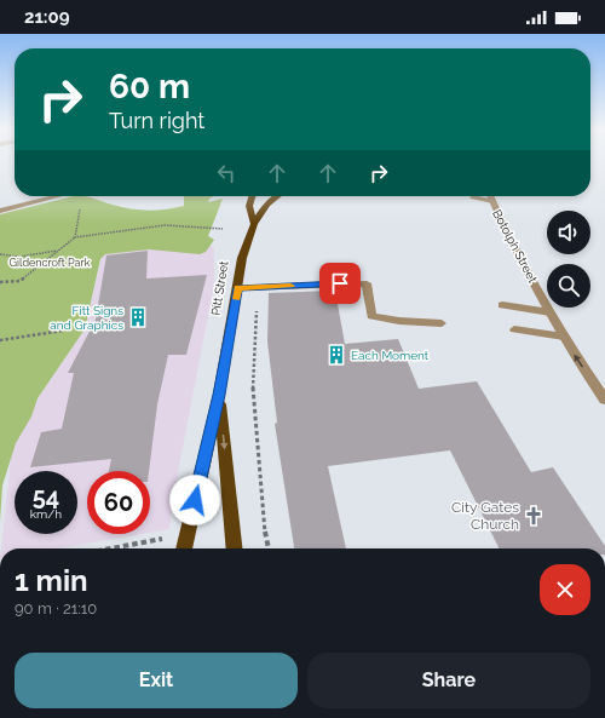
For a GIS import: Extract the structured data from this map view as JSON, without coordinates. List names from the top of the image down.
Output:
{
  "streets": {
    "main road": ["Pitt Street"],
    "street": ["Botolph Street"]
  },
  "parks": ["Gildencroft Park"],
  "places": {
    "building": ["Fitt Signs and Graphics", "Each Moment"],
    "church": ["City Gates Church"]
  },
  "page": {
    "status": "21:09",
    "turn": ["60 m", "Turn right"],
    "speed": "54 km/h",
    "limit": "60",
    "heading": ["1 min", "90 m · 21:10"],
    "buttons": ["Exit", "Share"]
  }
}
